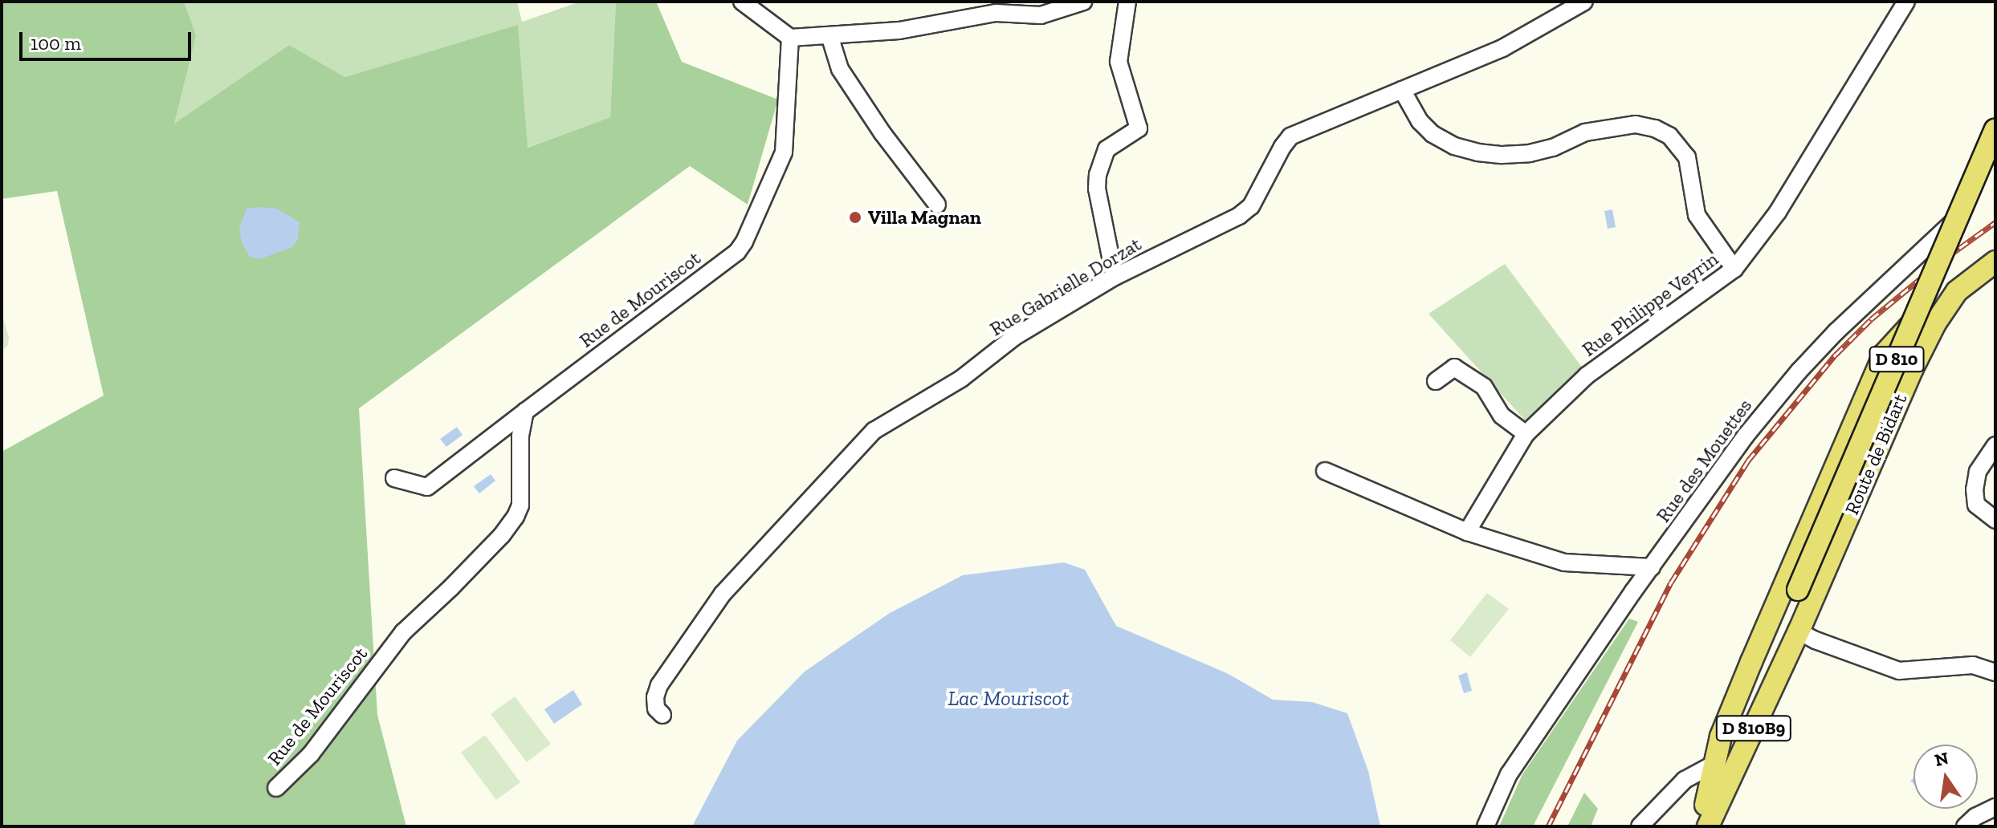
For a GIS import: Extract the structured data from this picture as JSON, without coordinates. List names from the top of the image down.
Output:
{
  "streets": {
    "main road": ["D 810", "Route de Bidart", "D 810B9"],
    "street": [
      "Rue Gabrielle Dorzat",
      "Rue de Mouriscot",
      "Rue Philippe Veyrin",
      "Rue des Mouettes"
    ]
  },
  "crossings": [
    ["Route de Bidart", "D 810B9"]
  ],
  "water": ["Lac Mouriscot"],
  "places": ["Villa Magnan"],
  "scale_bar": "100 m",
  "north": "top"
}
